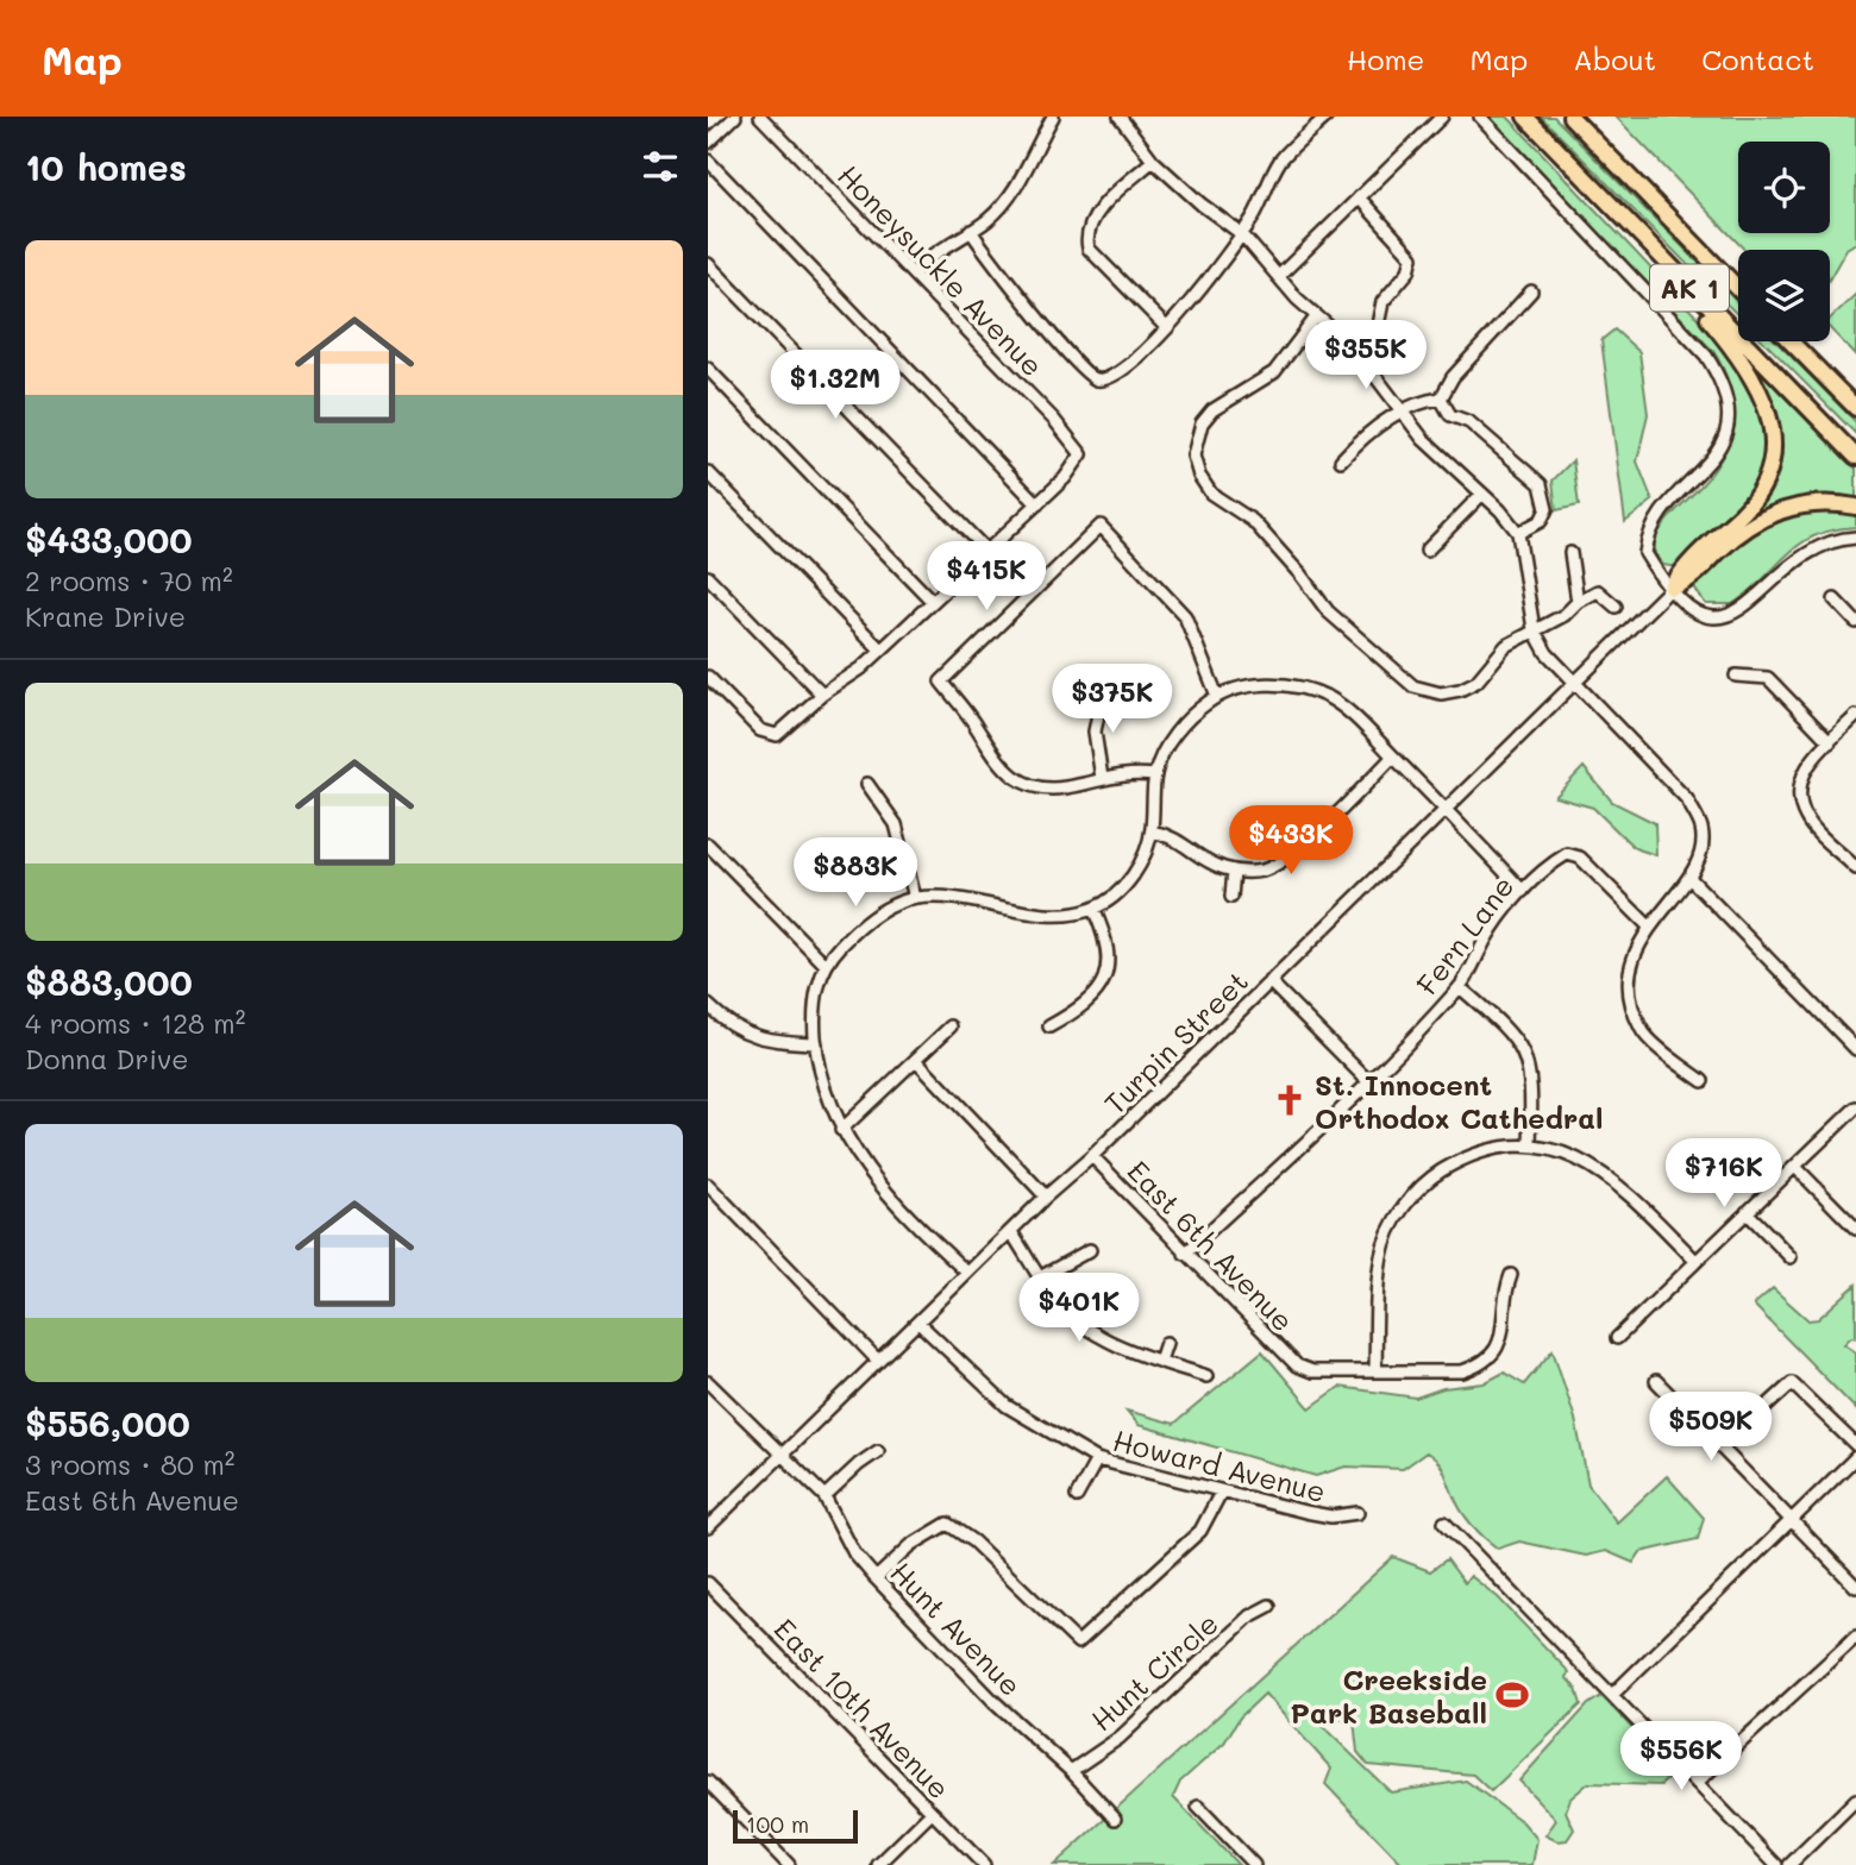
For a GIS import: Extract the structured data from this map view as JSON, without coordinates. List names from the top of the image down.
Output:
{
  "streets": {
    "highway": ["AK 1"],
    "street": [
      "Honeysuckle Avenue",
      "Fern Lane",
      "Turpin Street",
      "East 6th Avenue",
      "Howard Avenue",
      "Hunt Avenue",
      "Hunt Circle",
      "East 10th Avenue"
    ]
  },
  "crossings": [
    ["Fern Lane", "East 6th Avenue"],
    ["Turpin Street", "East 6th Avenue"],
    ["Turpin Street", "Howard Avenue"],
    ["Turpin Street", "Hunt Avenue"],
    ["Hunt Avenue", "Hunt Circle"]
  ],
  "places": {
    "church": ["St. Innocent Orthodox Cathedral"],
    "sports": ["Creekside Park Baseball"]
  },
  "scale_bar": "100 m",
  "page": {
    "header": "Map",
    "nav": [
      "Home",
      "Map",
      "About",
      "Contact"
    ],
    "heading": "10 homes",
    "list": [
      {
        "name": "$433,000",
        "note": "2 rooms · 70 m² · Krane Drive"
      },
      {
        "name": "$883,000",
        "note": "4 rooms · 128 m² · Donna Drive"
      },
      {
        "name": "$556,000",
        "note": "3 rooms · 80 m² · East 6th Avenue"
      }
    ],
    "price": [
      "$355K",
      "$1.32M",
      "$415K",
      "$375K",
      "$433K",
      "$883K",
      "$716K",
      "$401K",
      "$509K",
      "$556K"
    ],
    "scale": "100 m"
  }
}
